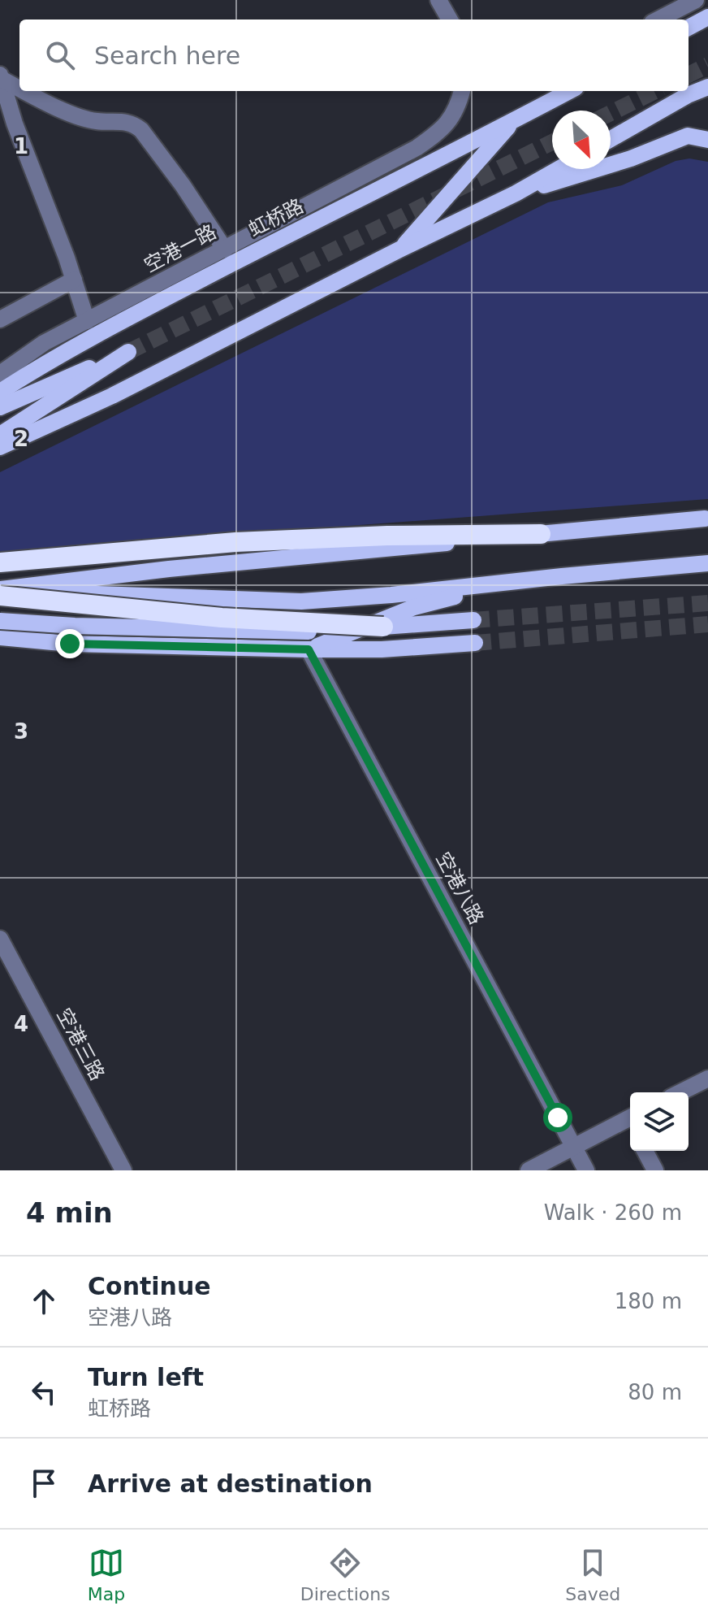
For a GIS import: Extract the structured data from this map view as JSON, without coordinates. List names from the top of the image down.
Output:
{
  "streets": {
    "main road": ["虹桥路"],
    "street": ["空港一路", "空港八路", "空港三路"]
  },
  "north": "bottom right",
  "page": {
    "search": "Search here",
    "heading": ["4 min", "Walk · 260 m"],
    "list": [
      ["Continue", "空港八路", "180 m"],
      ["Turn left", "虹桥路", "80 m"],
      "Arrive at destination"
    ],
    "nav": ["Map", "Directions", "Saved"]
  },
  "grid": {
    "rows": [
      "1",
      "2",
      "3",
      "4"
    ]
  }
}
